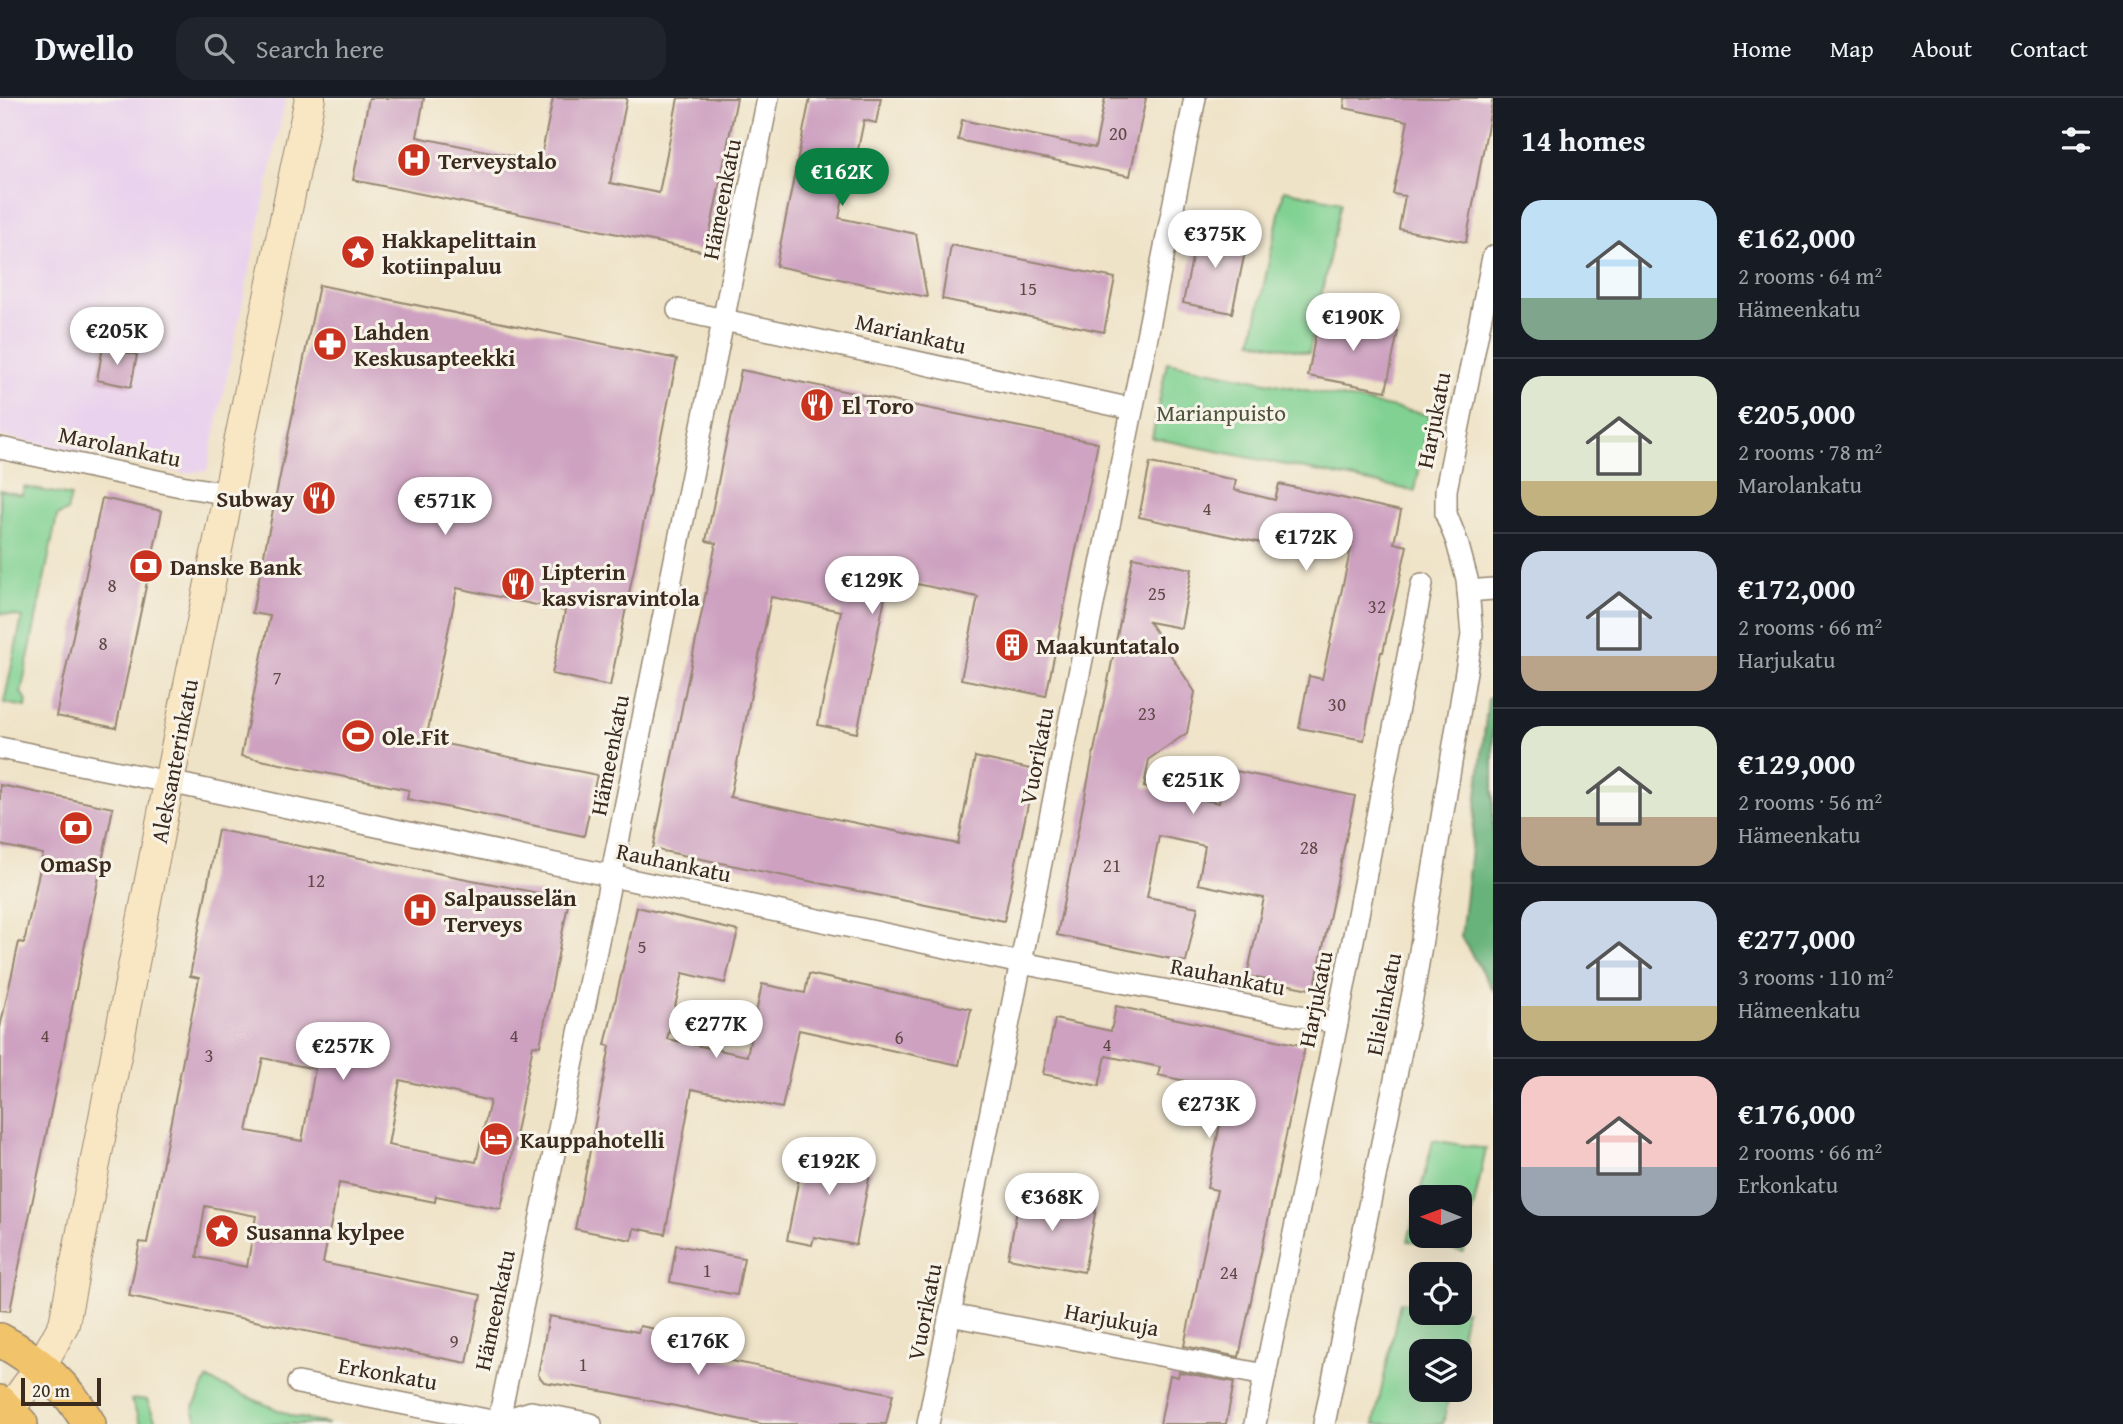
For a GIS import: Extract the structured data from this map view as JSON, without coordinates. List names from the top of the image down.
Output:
{
  "streets": {
    "main road": ["Aleksanterinkatu"],
    "street": [
      "Hämeenkatu",
      "Mariankatu",
      "Harjukatu",
      "Marolankatu",
      "Vuorikatu",
      "Rauhankatu",
      "Elielinkatu",
      "Harjukuja",
      "Erkonkatu"
    ]
  },
  "crossings": [
    ["Hämeenkatu", "Mariankatu"],
    ["Hämeenkatu", "Rauhankatu"],
    ["Hämeenkatu", "Erkonkatu"],
    ["Mariankatu", "Vuorikatu"],
    ["Harjukatu", "Rauhankatu"],
    ["Harjukatu", "Elielinkatu"],
    ["Harjukatu", "Harjukuja"],
    ["Marolankatu", "Aleksanterinkatu"],
    ["Vuorikatu", "Rauhankatu"],
    ["Vuorikatu", "Harjukuja"],
    ["Aleksanterinkatu", "Rauhankatu"]
  ],
  "parks": ["Marianpuisto"],
  "places": {
    "hospital": ["Terveystalo", "Salpausselän Terveys"],
    "place": ["Hakkapelittain kotiinpaluu", "Susanna kylpee"],
    "pharmacy": ["Lahden Keskusapteekki"],
    "restaurant": ["El Toro", "Subway", "Lipterin kasvisravintola"],
    "bank": ["Danske Bank", "OmaSp"],
    "building": ["Maakuntatalo"],
    "sports": ["Ole.Fit"],
    "hotel": ["Kauppahotelli"]
  },
  "house_numbers": [
    "20",
    "15",
    "4",
    "8",
    "25",
    "32",
    "8",
    "7",
    "30",
    "23",
    "28",
    "21",
    "12",
    "5",
    "4",
    "4",
    "6",
    "4",
    "3",
    "1",
    "24",
    "9",
    "1"
  ],
  "scale_bar": "20 m",
  "north": "left",
  "page": {
    "header": "Dwello",
    "search": "Search here",
    "nav": [
      "Home",
      "Map",
      "About",
      "Contact"
    ],
    "heading": "14 homes",
    "price": [
      "€162K",
      "€375K",
      "€190K",
      "€205K",
      "€571K",
      "€172K",
      "€129K",
      "€251K",
      "€277K",
      "€257K",
      "€273K",
      "€192K",
      "€368K",
      "€176K"
    ],
    "list": [
      {
        "name": "€162,000",
        "note": "2 rooms · 64 m² · Hämeenkatu"
      },
      {
        "name": "€205,000",
        "note": "2 rooms · 78 m² · Marolankatu"
      },
      {
        "name": "€172,000",
        "note": "2 rooms · 66 m² · Harjukatu"
      },
      {
        "name": "€129,000",
        "note": "2 rooms · 56 m² · Hämeenkatu"
      },
      {
        "name": "€277,000",
        "note": "3 rooms · 110 m² · Hämeenkatu"
      },
      {
        "name": "€176,000",
        "note": "2 rooms · 66 m² · Erkonkatu"
      }
    ],
    "scale": "20 m"
  }
}
